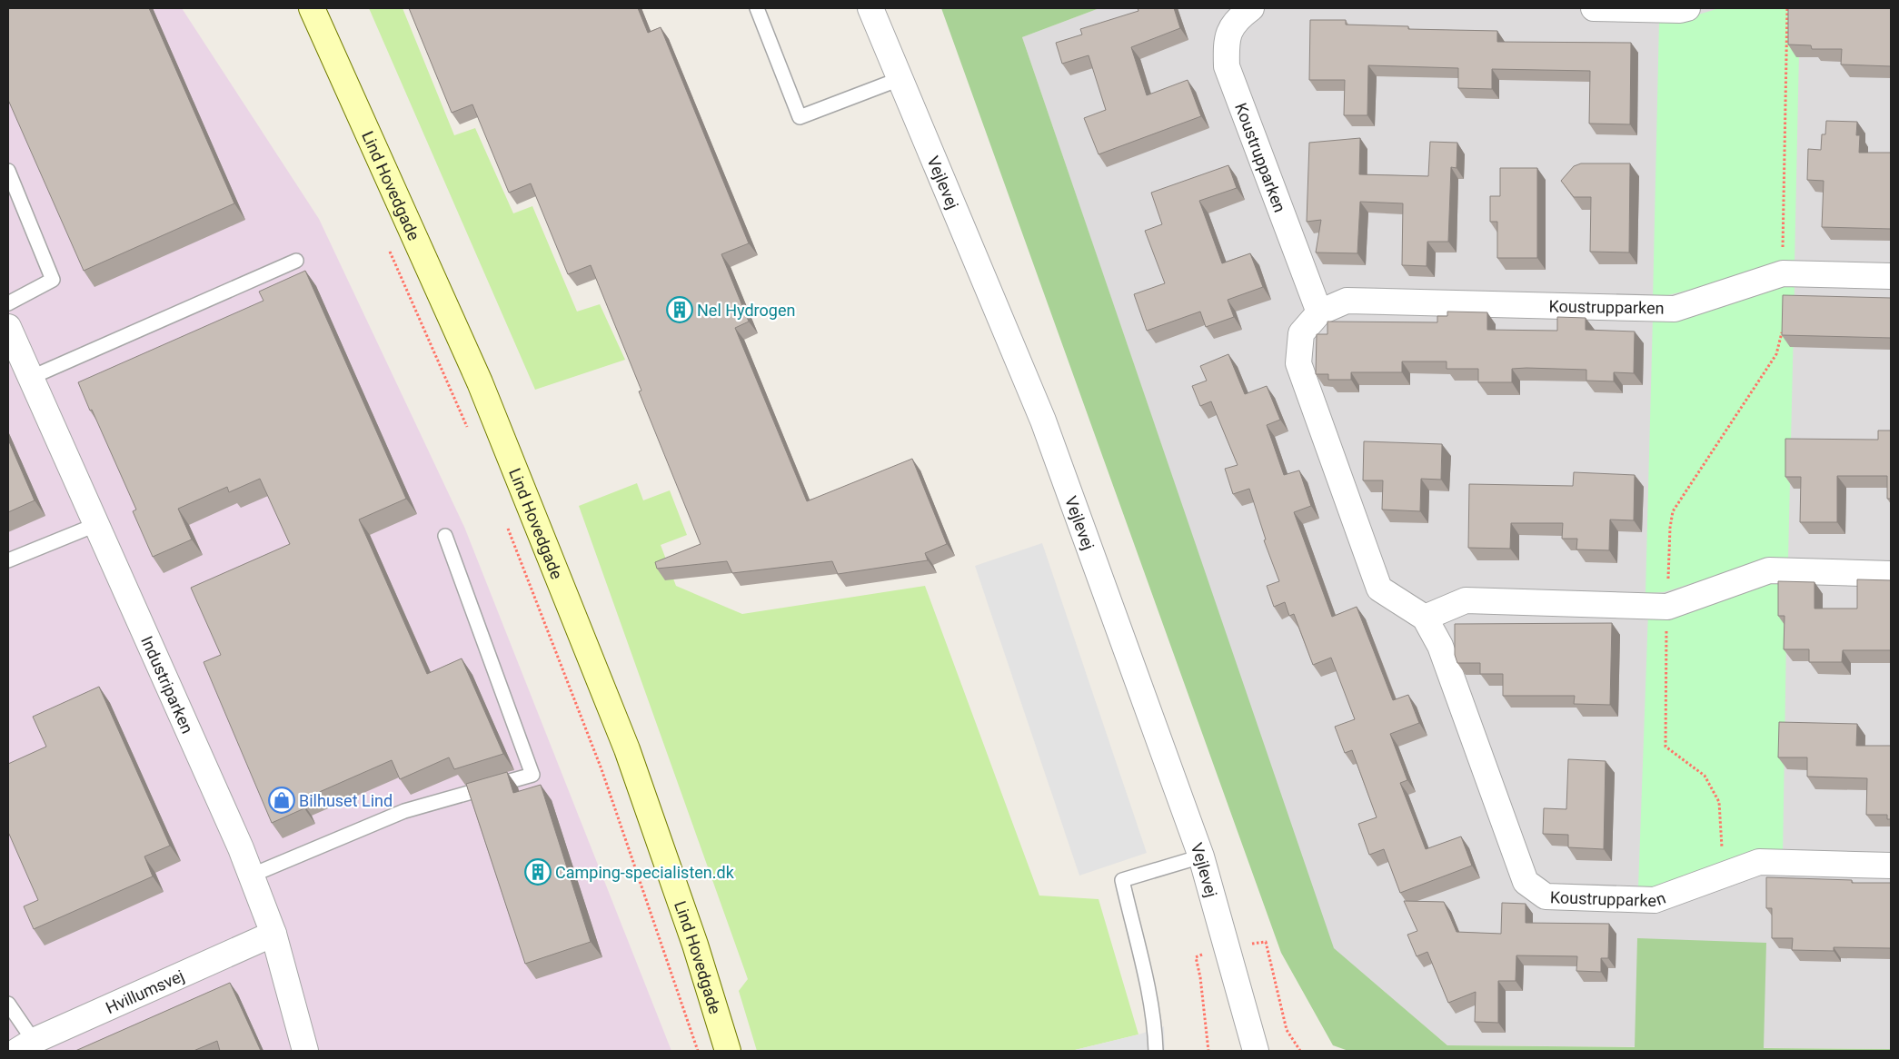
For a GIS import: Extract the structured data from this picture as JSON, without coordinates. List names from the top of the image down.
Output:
{
  "streets": {
    "main road": ["Lind Hovedgade"],
    "street": [
      "Koustrupparken",
      "Vejlevej",
      "Industriparken",
      "Hvillumsvej"
    ]
  },
  "crossings": [
    ["Industriparken", "Hvillumsvej"]
  ],
  "places": {
    "building": ["Nel Hydrogen", "Camping-specialisten.dk"],
    "shop": ["Bilhuset Lind"]
  }
}
